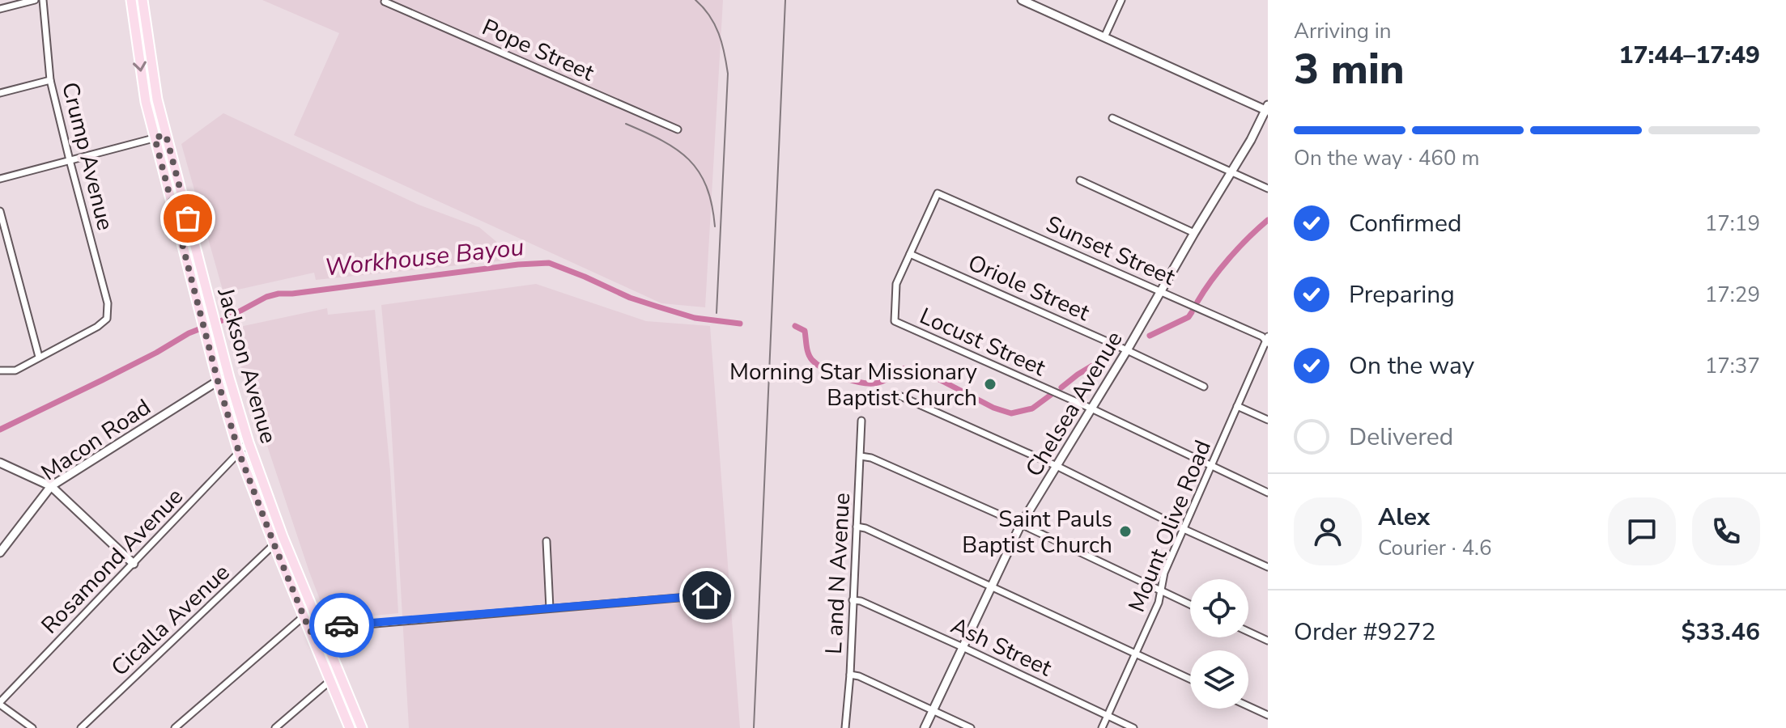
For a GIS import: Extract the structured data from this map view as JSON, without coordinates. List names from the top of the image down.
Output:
{
  "streets": {
    "main road": ["Jackson Avenue", "Chelsea Avenue", "Macon Road"],
    "street": [
      "Pope Street",
      "Crump Avenue",
      "Sunset Street",
      "Oriole Street",
      "Locust Street",
      "Mount Olive Road",
      "Rosamond Avenue",
      "L and N Avenue",
      "Cicalla Avenue",
      "Ash Street"
    ]
  },
  "crossings": [
    ["Sunset Street", "Oriole Street"],
    ["Sunset Street", "Locust Street"],
    ["Sunset Street", "Chelsea Avenue"],
    ["Sunset Street", "Mount Olive Road"],
    ["Oriole Street", "Locust Street"],
    ["Oriole Street", "Chelsea Avenue"],
    ["Locust Street", "Chelsea Avenue"],
    ["Locust Street", "Mount Olive Road"],
    ["Jackson Avenue", "Macon Road"],
    ["Jackson Avenue", "Rosamond Avenue"],
    ["Jackson Avenue", "Cicalla Avenue"],
    ["Chelsea Avenue", "Ash Street"],
    ["Mount Olive Road", "Ash Street"],
    ["L and N Avenue", "Ash Street"]
  ],
  "water": ["Workhouse Bayou"],
  "places": ["Morning Star Missionary Baptist Church", "Saint Pauls Baptist Church"],
  "page": {
    "heading": ["3 min", "Arriving in", "17:44–17:49"],
    "panel": [
      "Alex",
      "Courier · 4.6",
      "Order #9272",
      "$33.46"
    ],
    "bar": "On the way · 460 m",
    "list": [
      ["Confirmed", "17:19"],
      ["Preparing", "17:29"],
      ["On the way", "17:37"],
      "Delivered"
    ]
  }
}
